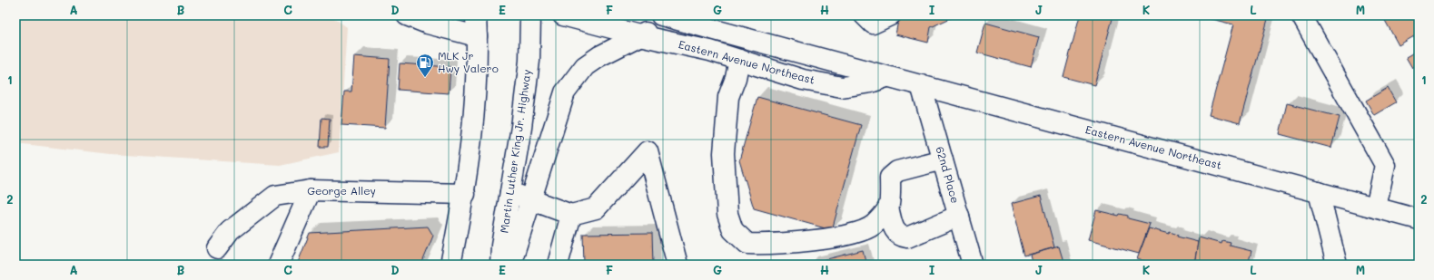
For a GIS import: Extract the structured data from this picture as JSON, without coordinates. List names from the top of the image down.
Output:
{
  "streets": {
    "main road": [
      "Eastern Avenue Northeast",
      "Martin Luther King Jr. Highway",
      "62nd Place",
      "George Alley"
    ]
  },
  "crossings": [
    ["Eastern Avenue Northeast", "62nd Place"]
  ],
  "places": {
    "fuel station": ["MLK Jr Hwy Valero"]
  },
  "grid": {
    "columns": [
      "A",
      "B",
      "C",
      "D",
      "E",
      "F",
      "G",
      "H",
      "I",
      "J",
      "K",
      "L",
      "M"
    ],
    "rows": ["1", "2"]
  }
}
